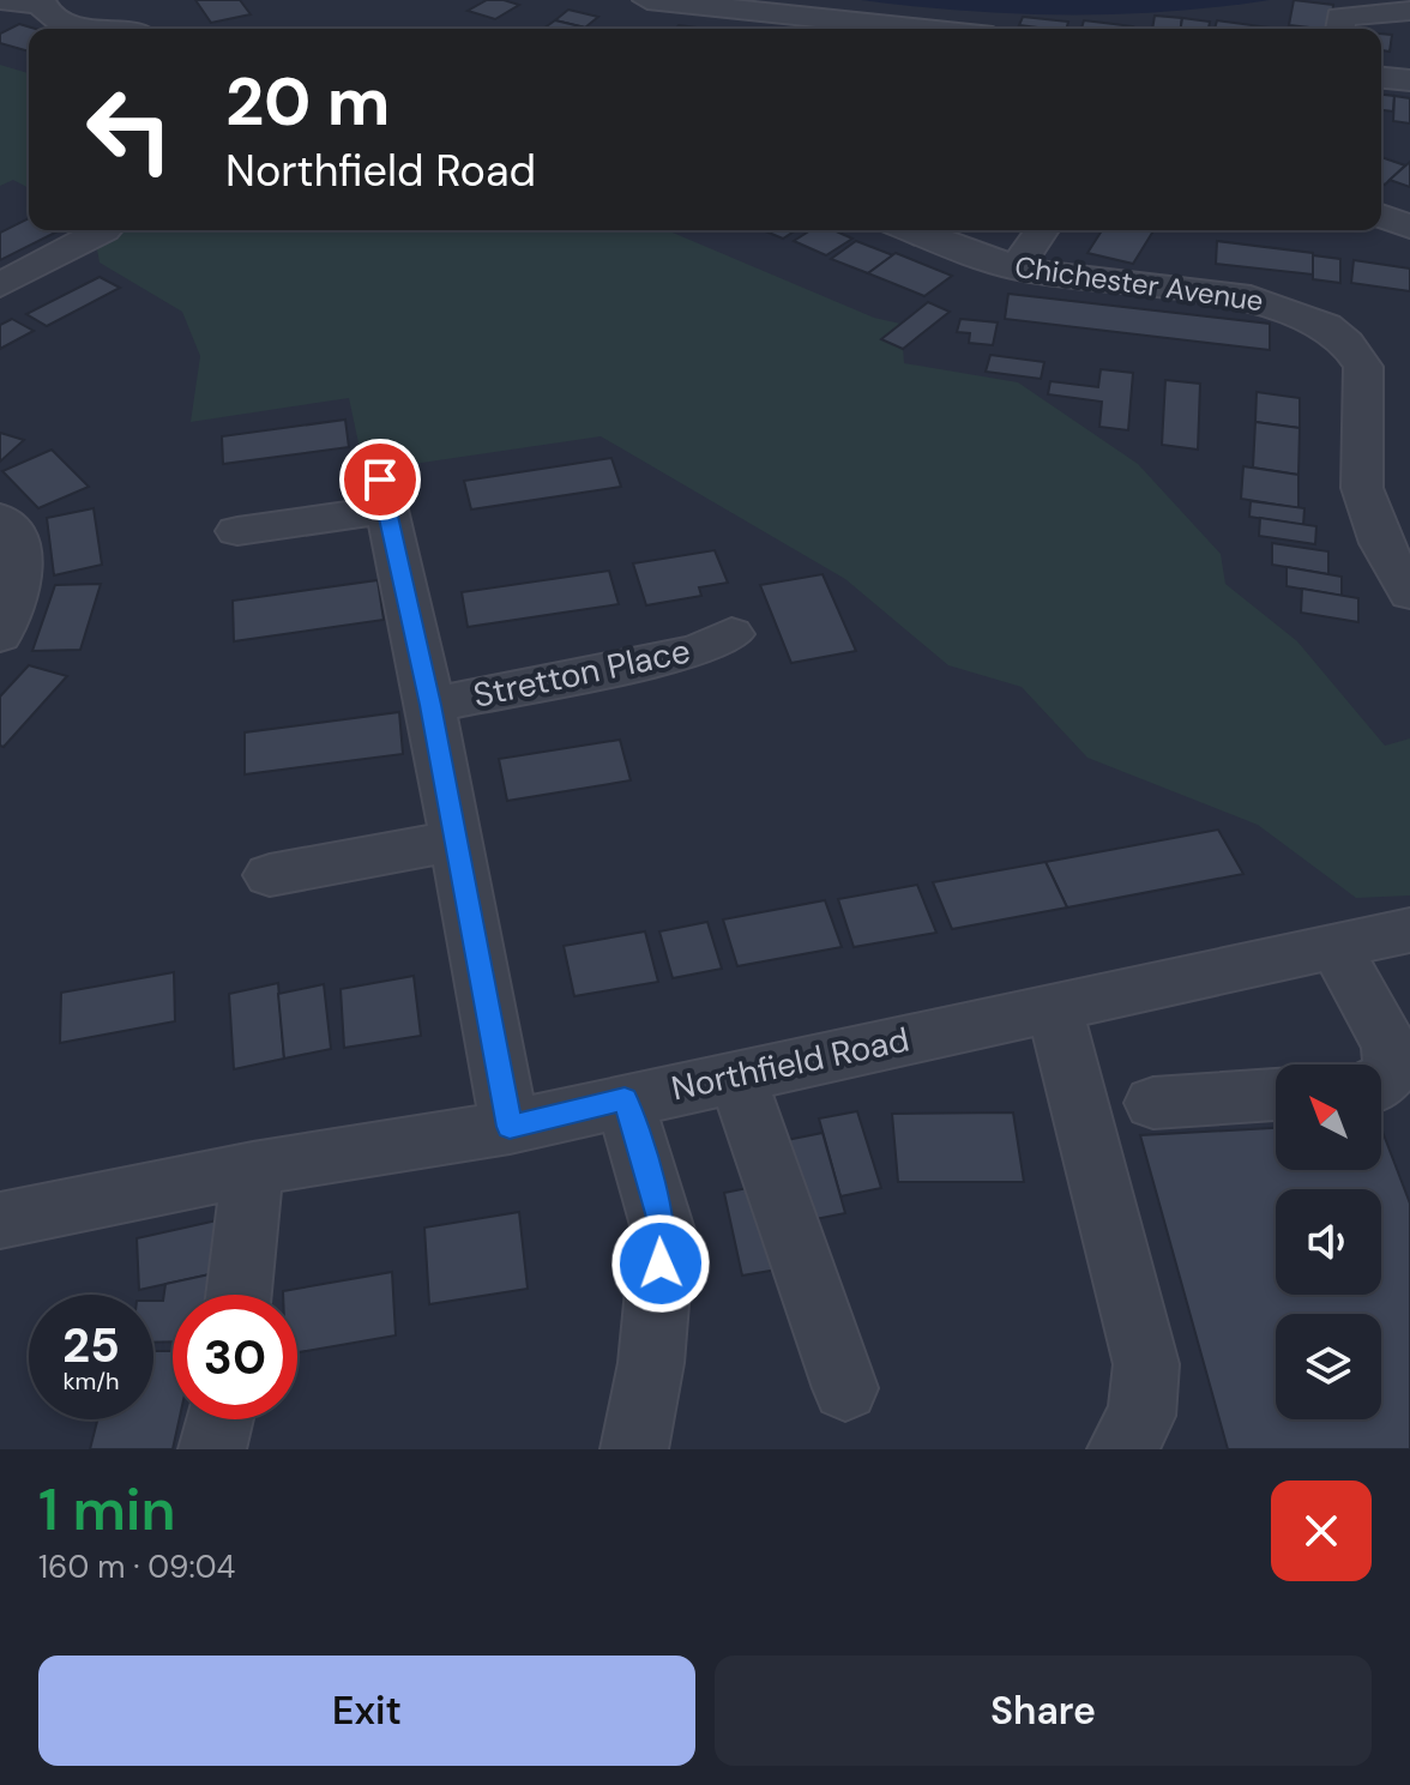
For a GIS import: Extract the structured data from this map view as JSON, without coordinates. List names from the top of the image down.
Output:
{
  "streets": {
    "street": ["Chichester Avenue", "Stretton Place", "Northfield Road"]
  },
  "crossings": [
    ["Stretton Place", "Northfield Road"]
  ],
  "north": "top left",
  "page": {
    "turn": ["20 m", "Northfield Road"],
    "speed": "25 km/h",
    "limit": "30",
    "heading": ["1 min", "160 m · 09:04"],
    "buttons": ["Exit", "Share"]
  }
}
